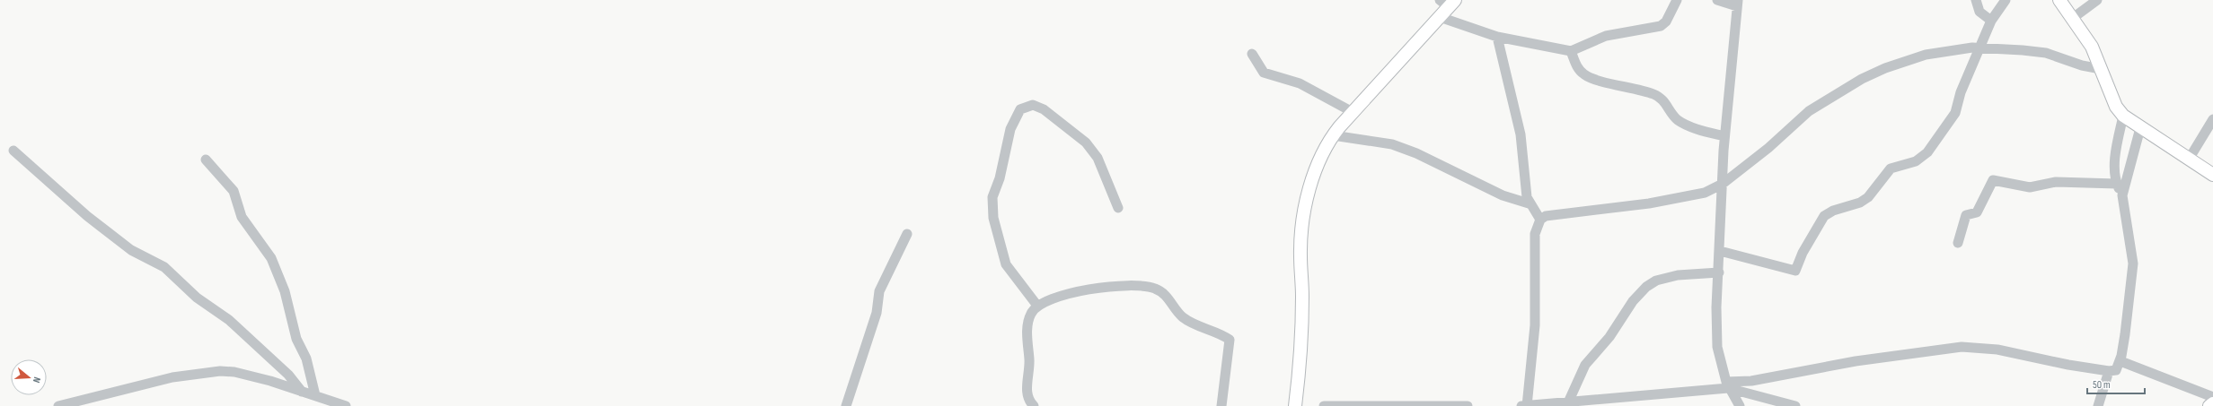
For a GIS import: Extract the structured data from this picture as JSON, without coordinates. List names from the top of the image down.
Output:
{
  "scale_bar": "50 m",
  "north": "right"
}
